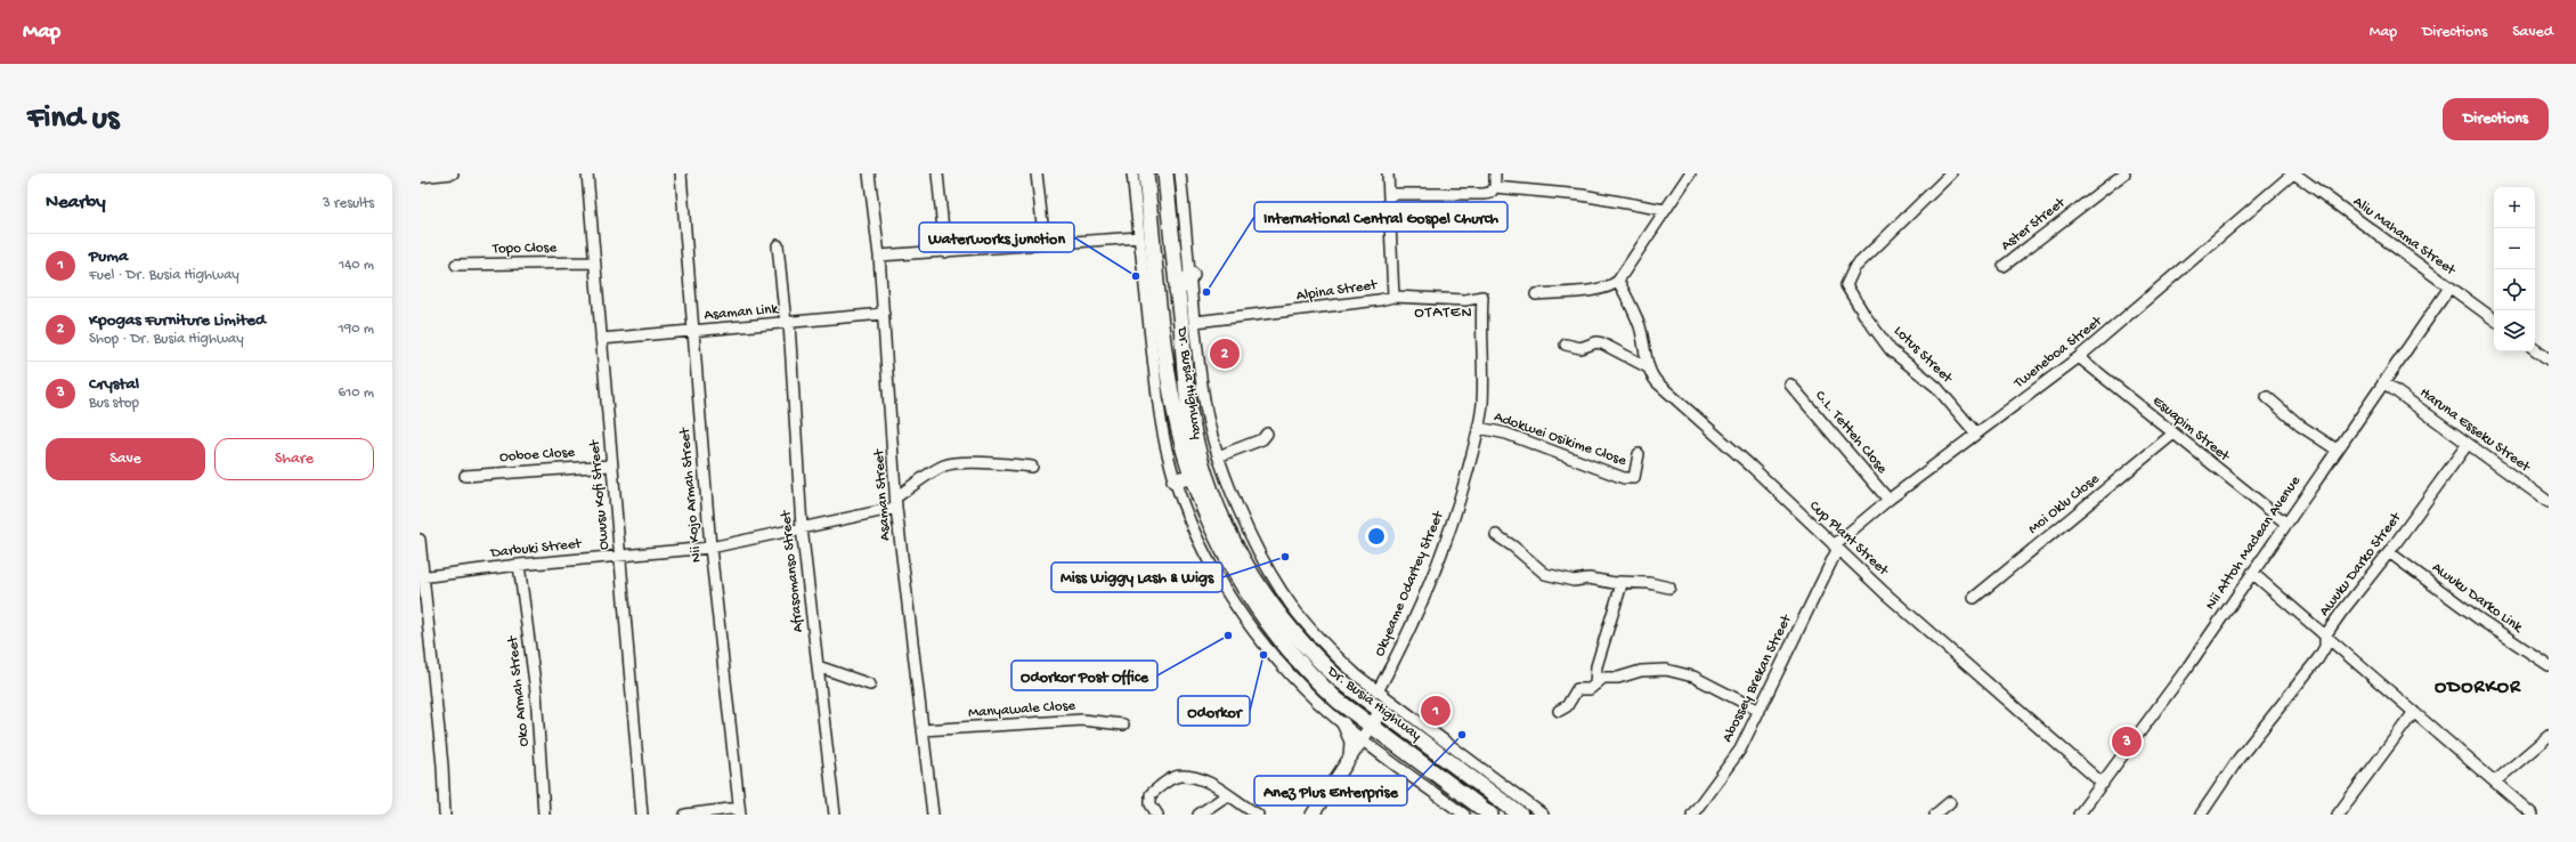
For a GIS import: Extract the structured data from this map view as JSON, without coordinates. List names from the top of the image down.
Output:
{
  "streets": {
    "highway": ["Dr. Busia Highway"],
    "street": [
      "Aster Street",
      "Aliu Mahama Street",
      "Topo Close",
      "Alpina Street",
      "Asaman Link",
      "Tweneboa Street",
      "Lotus Street",
      "Esuapim Street",
      "Haruna Esseku Street",
      "C.L. Tetteh Close",
      "Adokwei Osikime Close",
      "Ooboe Close",
      "Owusu Kofi Street",
      "Nii Kojo Armah Street",
      "Asaman Street",
      "Moi Oklu Close",
      "Cup Plant Street",
      "Nii Attoh Maclean Avenue",
      "Darbuki Street",
      "Awuku Darko Street",
      "Afrasomanso Street",
      "Okyeame Odartey Street",
      "Awuku Darko Link",
      "Abossey Brekan Street",
      "Oko Armah Street",
      "Manyawale Close"
    ]
  },
  "crossings": [
    ["Aliu Mahama Street", "Tweneboa Street"],
    ["Aliu Mahama Street", "Nii Attoh Maclean Avenue"],
    ["Topo Close", "Owusu Kofi Street"],
    ["Alpina Street", "Dr. Busia Highway"],
    ["Alpina Street", "Okyeame Odartey Street"],
    ["Asaman Link", "Owusu Kofi Street"],
    ["Asaman Link", "Nii Kojo Armah Street"],
    ["Asaman Link", "Asaman Street"],
    ["Asaman Link", "Afrasomanso Street"],
    ["Tweneboa Street", "Lotus Street"],
    ["Tweneboa Street", "Esuapim Street"],
    ["Tweneboa Street", "C.L. Tetteh Close"],
    ["Tweneboa Street", "Cup Plant Street"],
    ["Tweneboa Street", "Abossey Brekan Street"],
    ["Dr. Busia Highway", "Okyeame Odartey Street"],
    ["Esuapim Street", "Moi Oklu Close"],
    ["Esuapim Street", "Nii Attoh Maclean Avenue"],
    ["Haruna Esseku Street", "Nii Attoh Maclean Avenue"],
    ["Haruna Esseku Street", "Awuku Darko Street"],
    ["Adokwei Osikime Close", "Okyeame Odartey Street"],
    ["Ooboe Close", "Owusu Kofi Street"],
    ["Owusu Kofi Street", "Darbuki Street"],
    ["Nii Kojo Armah Street", "Darbuki Street"],
    ["Asaman Street", "Darbuki Street"],
    ["Asaman Street", "Manyawale Close"],
    ["Cup Plant Street", "Nii Attoh Maclean Avenue"],
    ["Cup Plant Street", "Abossey Brekan Street"],
    ["Darbuki Street", "Afrasomanso Street"],
    ["Darbuki Street", "Oko Armah Street"],
    ["Awuku Darko Street", "Awuku Darko Link"]
  ],
  "districts": ["OTATEN", "ODORKOR"],
  "places": [
    "Waterworks junction",
    "International Central Gospel Church",
    "Miss Wiggy Lash & Wigs",
    "Odorkor Post Office",
    "Odorkor",
    "Anez Plus Enterprise"
  ],
  "page": {
    "header": "Map",
    "nav": ["Map", "Directions", "Saved"],
    "buttons": [
      "Directions",
      ["Save", "Share"]
    ],
    "title": "Find us",
    "heading": ["Nearby", "3 results"],
    "map_buttons": ["+", "−"],
    "list": [
      {
        "mark": "1",
        "name": "Puma",
        "note": "Fuel · Dr. Busia Highway",
        "value": "140 m"
      },
      {
        "mark": "2",
        "name": "Kpogas Furniture Limited",
        "note": "Shop · Dr. Busia Highway",
        "value": "190 m"
      },
      {
        "mark": "3",
        "name": "Crystal",
        "note": "Bus stop",
        "value": "610 m"
      }
    ],
    "pins": ["2", "1", "3"]
  }
}
